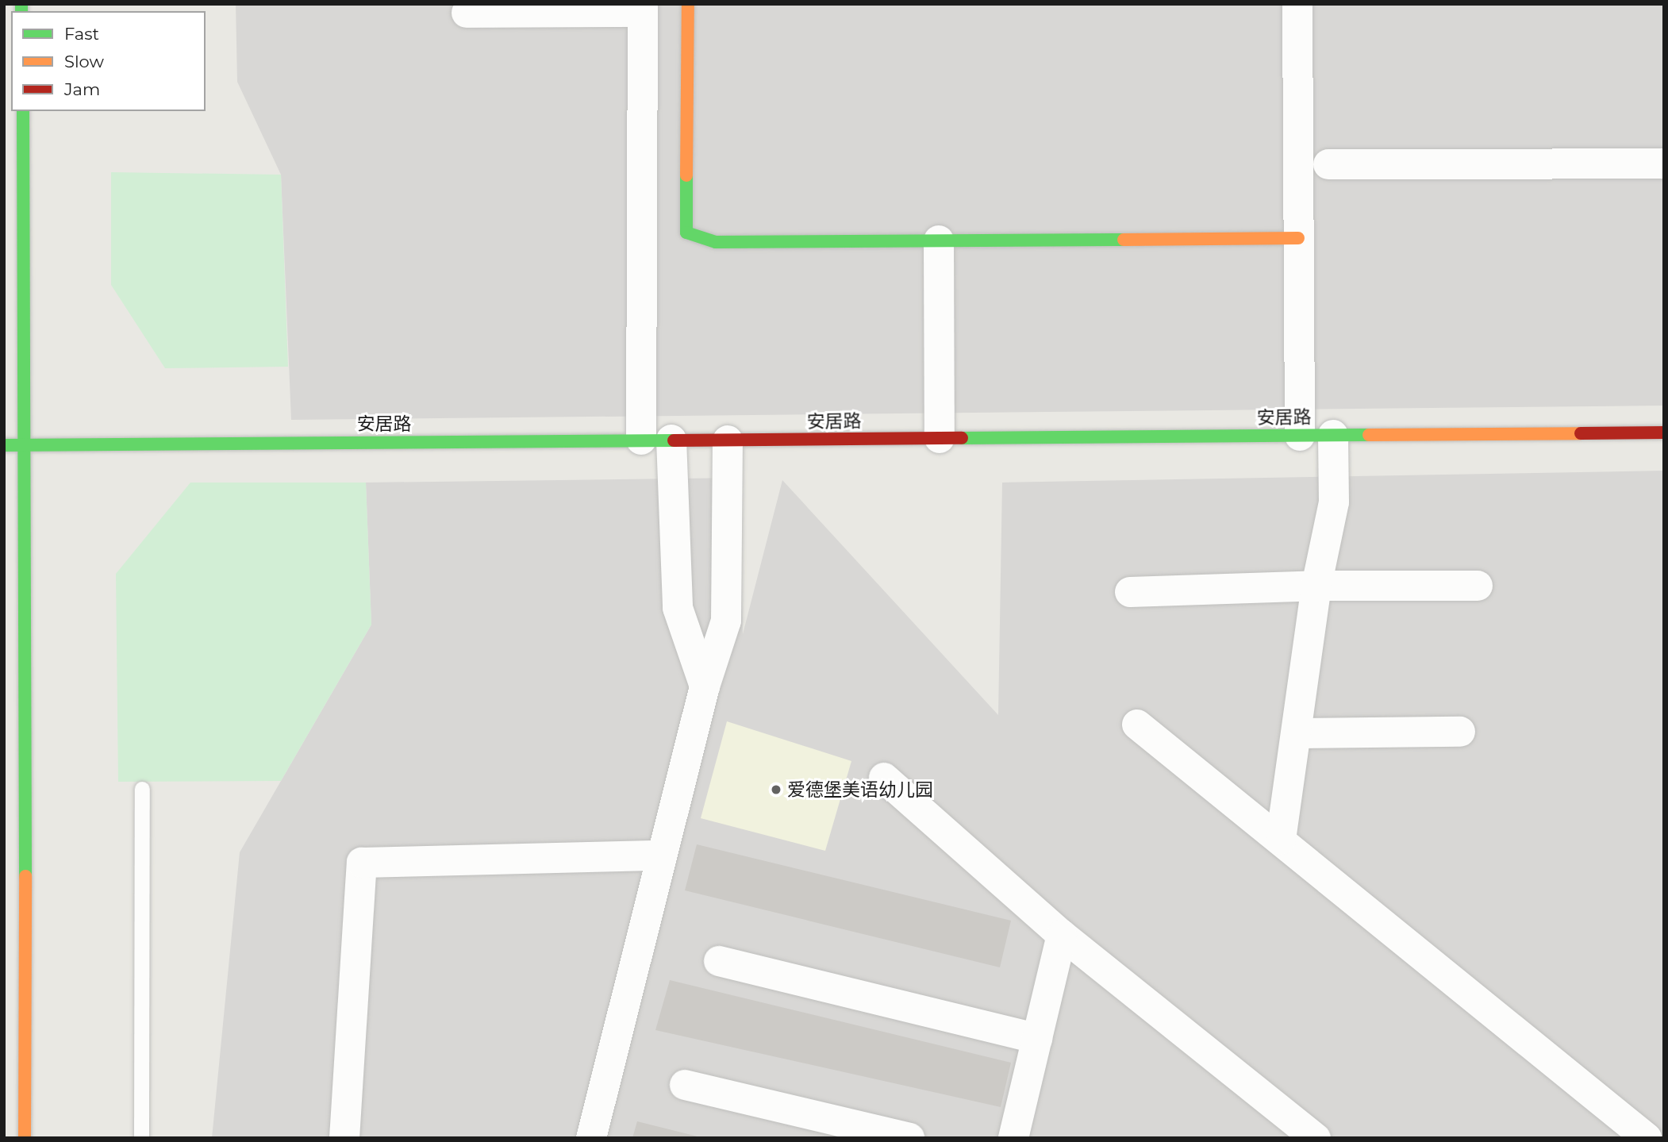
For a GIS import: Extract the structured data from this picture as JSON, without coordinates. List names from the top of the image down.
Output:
{
  "streets": {
    "street": ["安居路"]
  },
  "places": ["爱德堡美语幼儿园"],
  "legend": ["Fast", "Slow", "Jam"]
}
